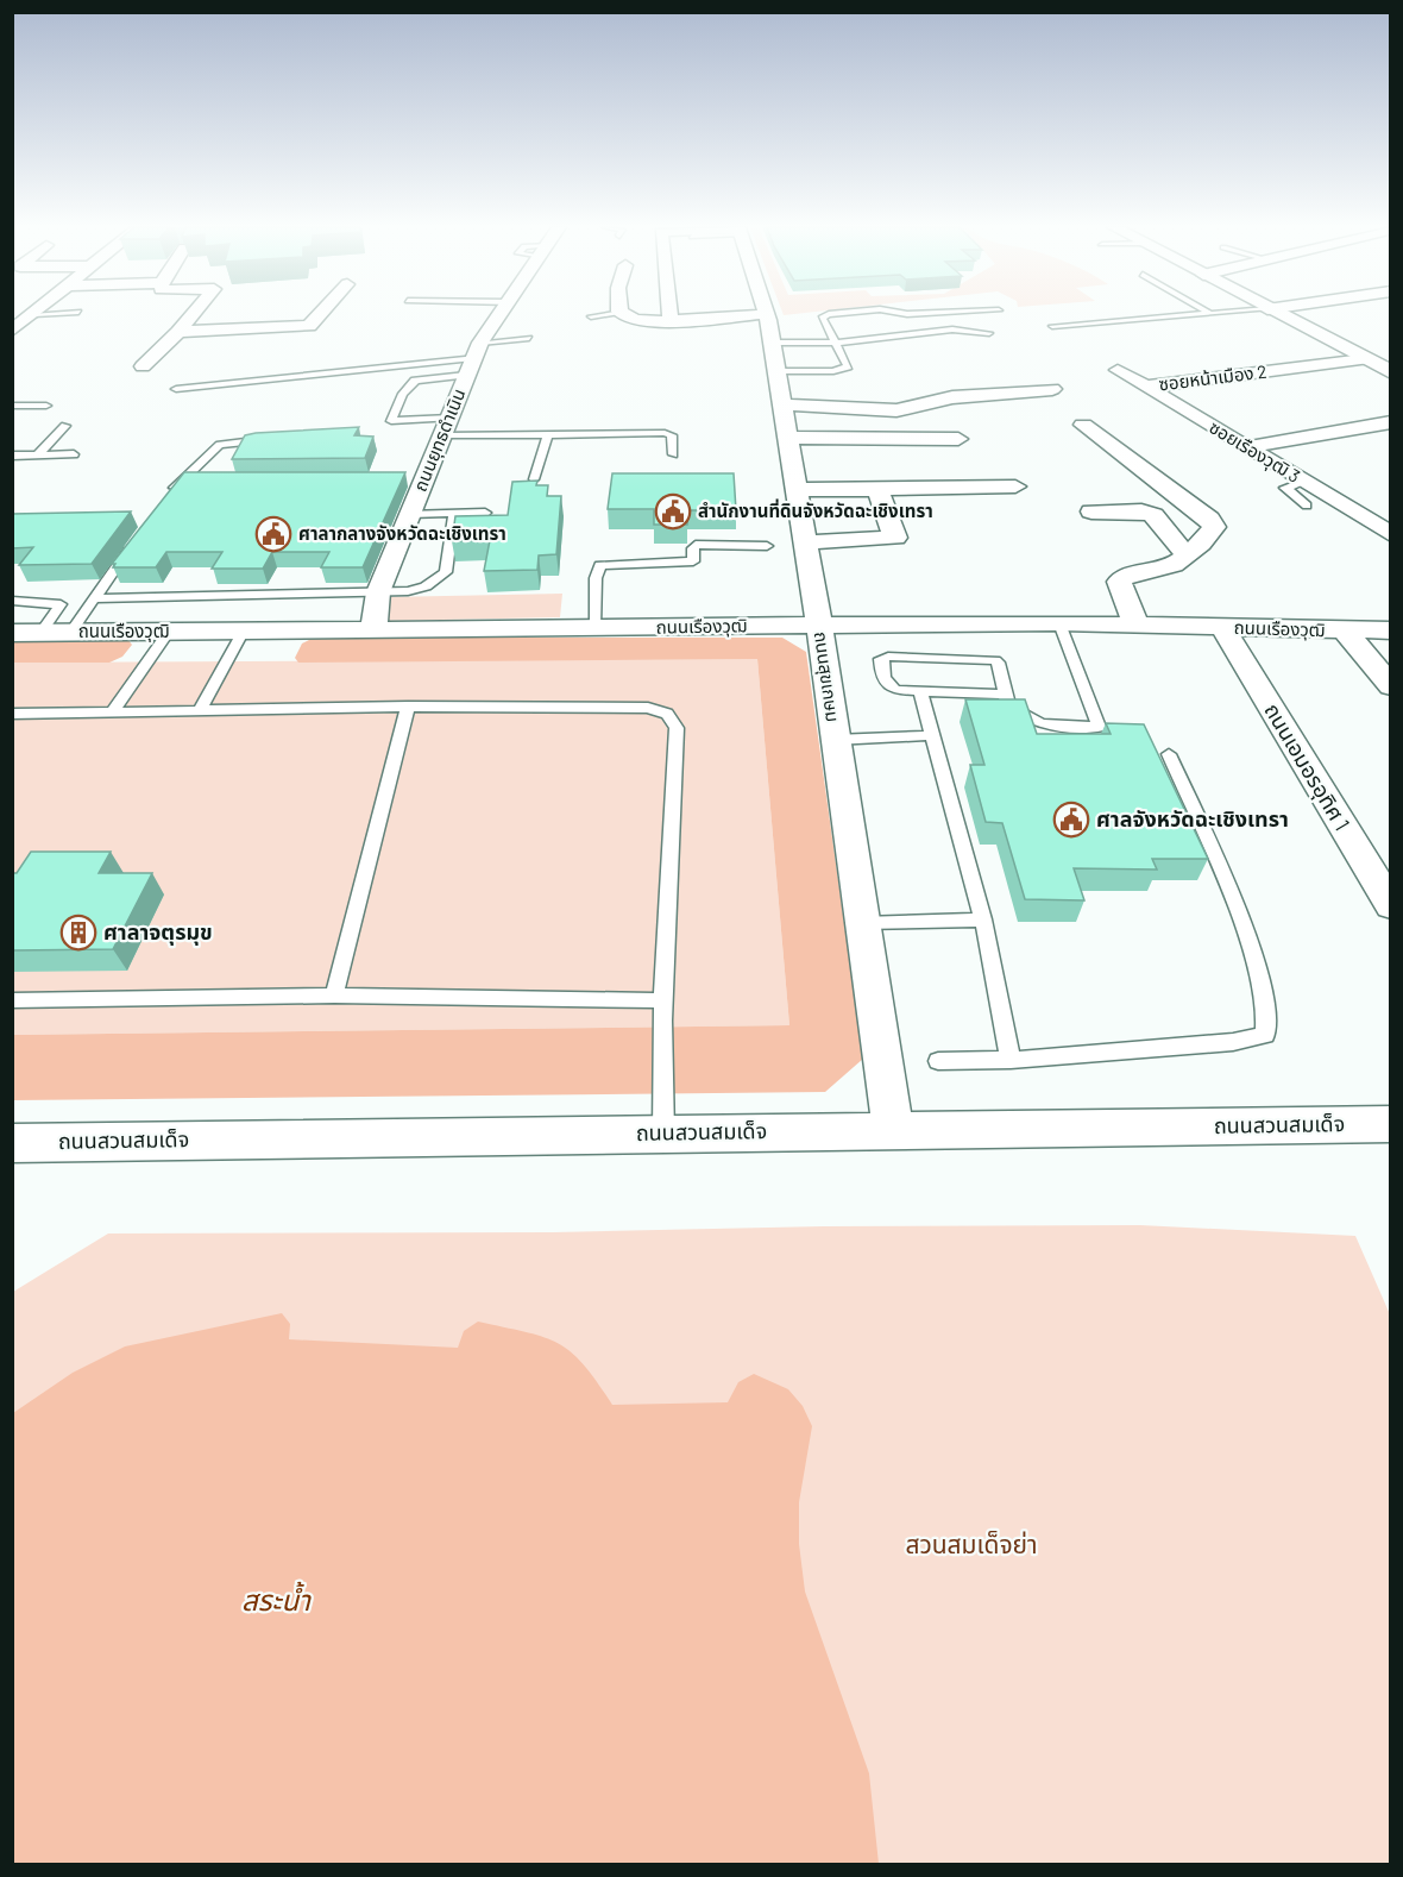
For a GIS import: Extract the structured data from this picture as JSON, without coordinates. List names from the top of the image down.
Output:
{
  "streets": {
    "street": [
      "ซอยหน้าเมือง 2",
      "ถนนยุทธดำเนิน",
      "ซอยเรืองวุฒิ 3",
      "ถนนเรืองวุฒิ",
      "ถนนสุขเกษม",
      "ถนนเอมอรอุทิศ 1",
      "ถนนสวนสมเด็จ"
    ]
  },
  "crossings": [
    ["ซอยหน้าเมือง 2", "ซอยเรืองวุฒิ 3"],
    ["ถนนยุทธดำเนิน", "ถนนเรืองวุฒิ"],
    ["ถนนเรืองวุฒิ", "ถนนสุขเกษม"],
    ["ถนนเรืองวุฒิ", "ถนนเอมอรอุทิศ 1"],
    ["ถนนสุขเกษม", "ถนนสวนสมเด็จ"]
  ],
  "water": ["สระน้ำ"],
  "parks": ["สวนสมเด็จย่า"],
  "places": {
    "public building": ["สำนักงานที่ดินจังหวัดฉะเชิงเทรา", "ศาลากลางจังหวัดฉะเชิงเทรา", "ศาลจังหวัดฉะเชิงเทรา"],
    "building": ["ศาลาจตุรมุข"]
  }
}
